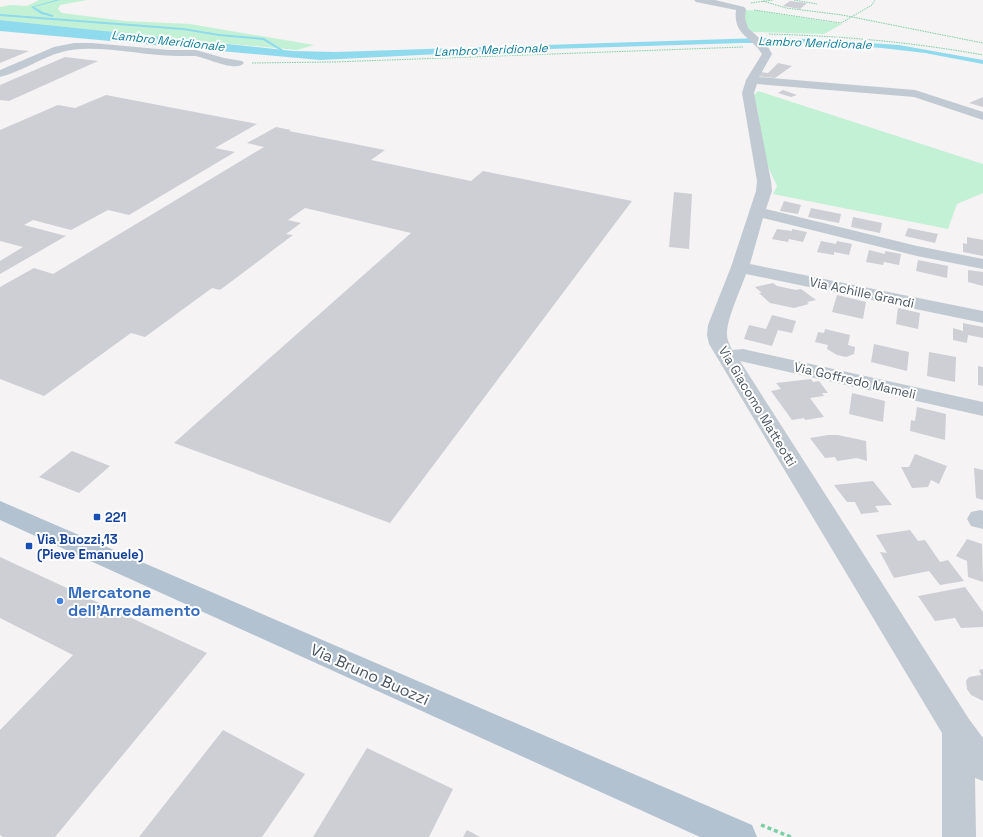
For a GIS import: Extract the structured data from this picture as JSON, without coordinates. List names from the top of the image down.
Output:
{
  "streets": {
    "main road": ["Via Bruno Buozzi"],
    "street": ["Via Achille Grandi", "Via Goffredo Mameli", "Via Giacomo Matteotti"]
  },
  "crossings": [
    ["Via Achille Grandi", "Via Giacomo Matteotti"],
    ["Via Goffredo Mameli", "Via Giacomo Matteotti"]
  ],
  "water": ["Lambro Meridionale"],
  "places": {
    "transit": ["221", "Via Buozzi,13 (Pieve Emanuele)"],
    "other": ["Mercatone dell'Arredamento"]
  }
}
